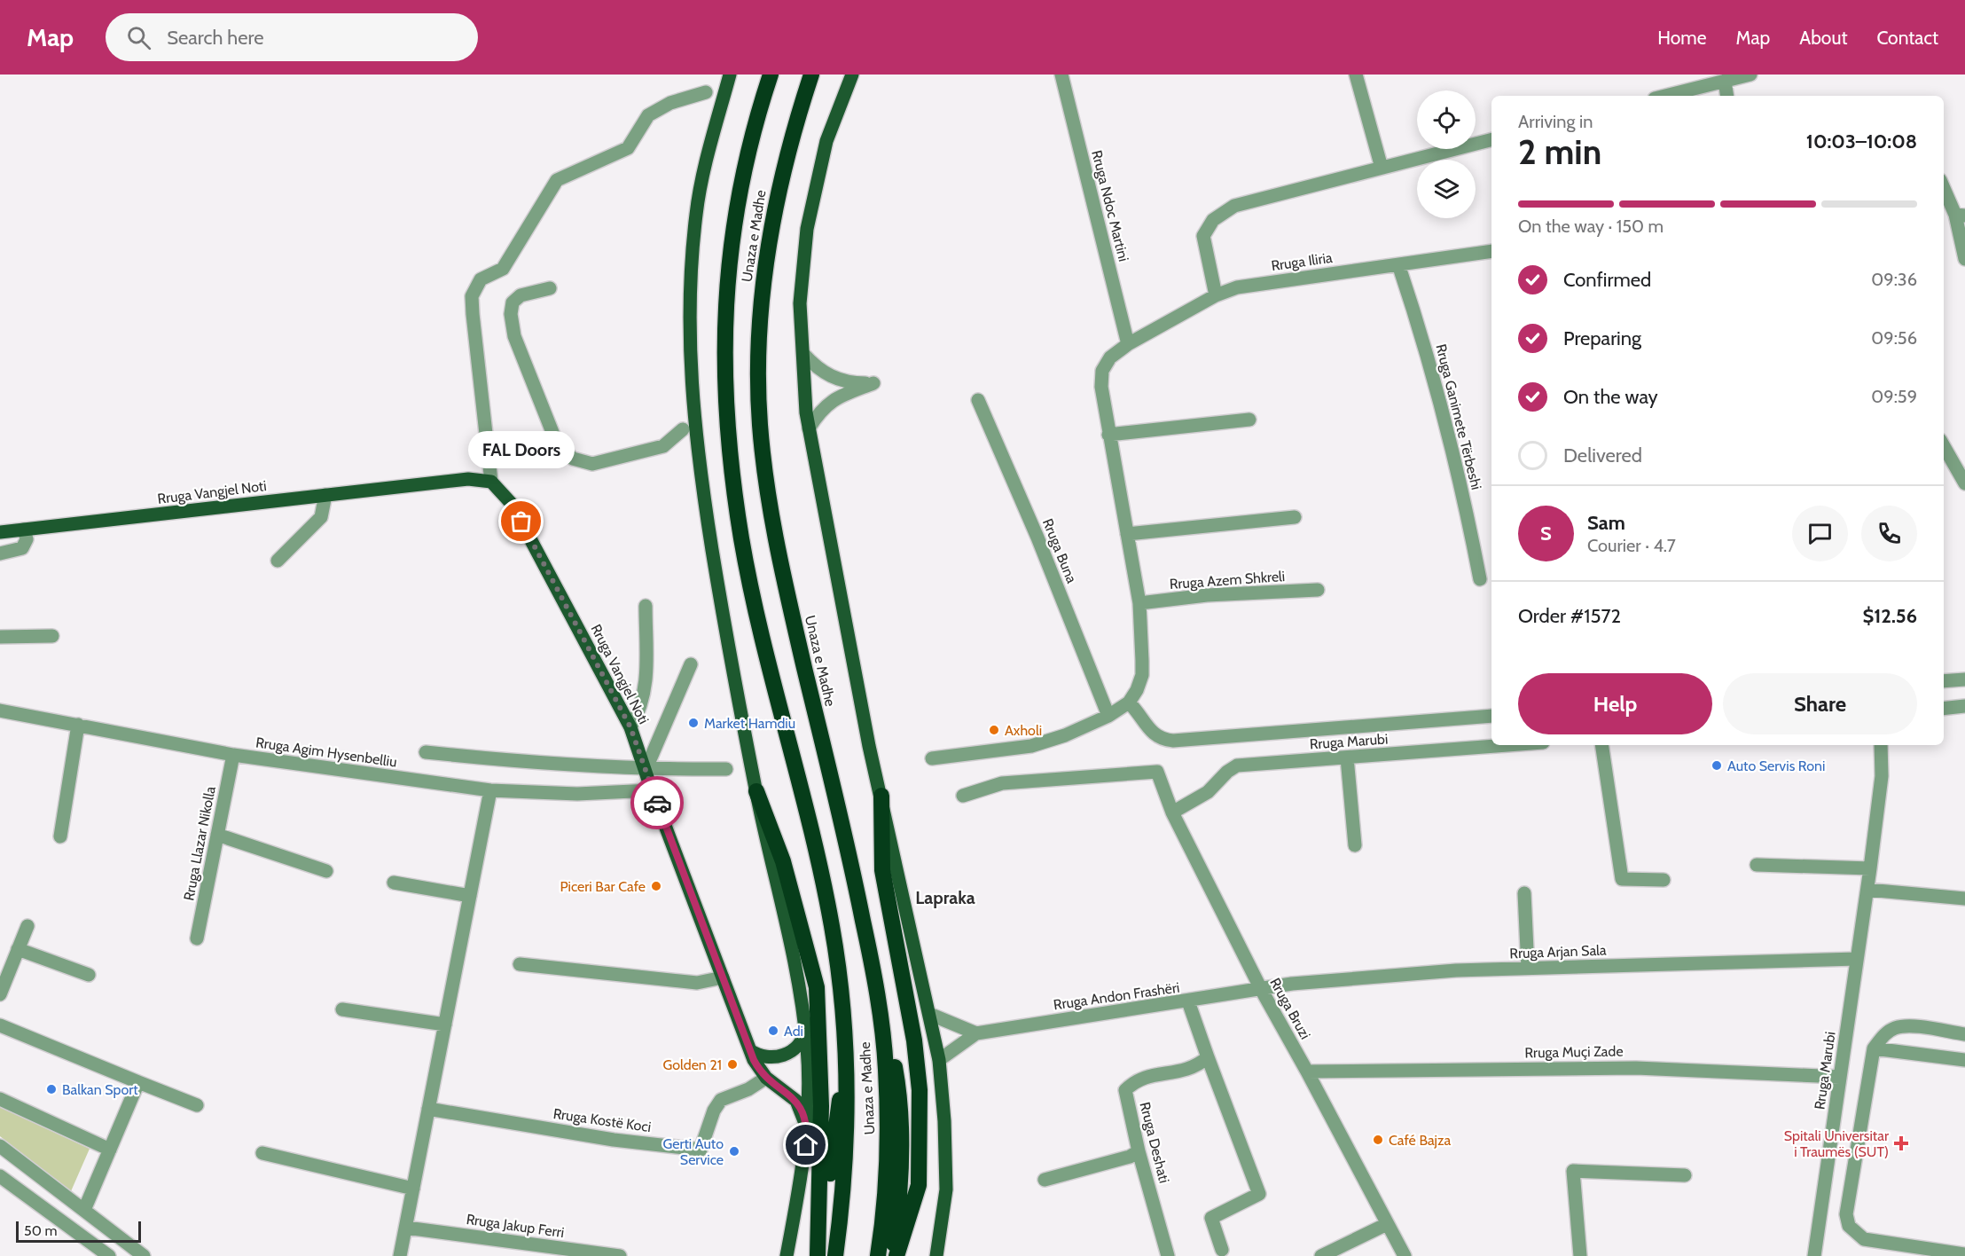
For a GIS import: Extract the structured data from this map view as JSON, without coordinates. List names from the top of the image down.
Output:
{
  "streets": {
    "highway": ["Unaza e Madhe"],
    "main road": ["Rruga Vangjel Noti"],
    "street": [
      "Rruga Ndoc Martini",
      "Rruga Iliria",
      "Rruga Ganimete Tërbeshi",
      "Rruga Buna",
      "Rruga Azem Shkreli",
      "Rruga Marubi",
      "Rruga Agim Hysenbelliu",
      "Rruga Llazar Nikolla",
      "Rruga Arjan Sala",
      "Rruga Andon Frashëri",
      "Rruga Bruzi",
      "Rruga Muçi Zade",
      "Rruga Kostë Koci",
      "Rruga Deshati",
      "Rruga Jakup Ferri"
    ]
  },
  "crossings": [
    ["Rruga Ndoc Martini", "Rruga Iliria"],
    ["Rruga Iliria", "Rruga Ganimete Tërbeshi"],
    ["Rruga Vangjel Noti", "Rruga Agim Hysenbelliu"],
    ["Rruga Marubi", "Rruga Arjan Sala"],
    ["Rruga Marubi", "Rruga Bruzi"],
    ["Rruga Marubi", "Rruga Muçi Zade"],
    ["Rruga Agim Hysenbelliu", "Rruga Llazar Nikolla"],
    ["Rruga Arjan Sala", "Rruga Andon Frashëri"],
    ["Rruga Arjan Sala", "Rruga Bruzi"],
    ["Rruga Andon Frashëri", "Rruga Bruzi"],
    ["Rruga Bruzi", "Rruga Muçi Zade"]
  ],
  "districts": ["Lapraka"],
  "places": {
    "other": [
      "FAL Doors",
      "Market Hamdiu",
      "Axholi",
      "Auto Servis Roni",
      "Piceri Bar Cafe",
      "Adi",
      "Golden 21",
      "Balkan Sport",
      "Café Bajza",
      "Gerti Auto Service"
    ],
    "health": ["Spitali Universitar i Traumës (SUT)"]
  },
  "scale_bar": "50 m",
  "page": {
    "header": "Map",
    "search": "Search here",
    "nav": [
      "Home",
      "Map",
      "About",
      "Contact"
    ],
    "heading": ["2 min", "Arriving in", "10:03–10:08"],
    "panel": [
      "Sam",
      "Courier · 4.7",
      "Order #1572",
      "$12.56"
    ],
    "bar": "On the way · 150 m",
    "list": [
      ["Confirmed", "09:36"],
      ["Preparing", "09:56"],
      ["On the way", "09:59"],
      "Delivered"
    ],
    "bubble": "FAL Doors",
    "round": "S",
    "buttons": ["Help", "Share"],
    "scale": "50 m"
  }
}
